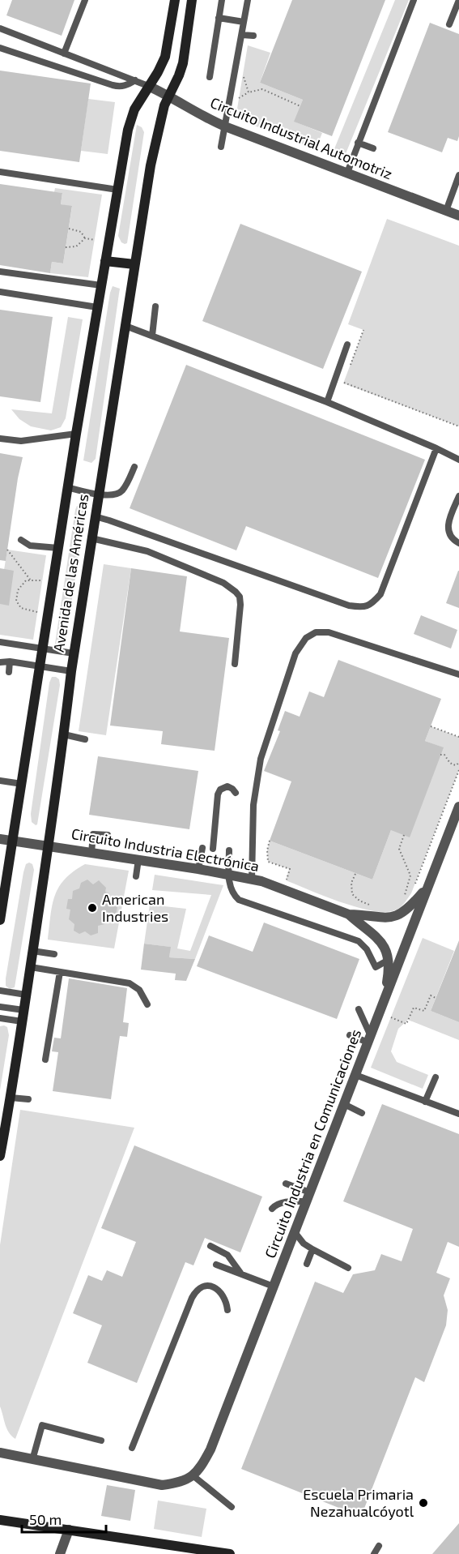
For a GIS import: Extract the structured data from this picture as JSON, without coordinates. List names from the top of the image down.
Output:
{
  "streets": {
    "main road": ["Avenida de las Américas"],
    "street": ["Circuito Industrial Automotriz", "Circuito Industria Electrónica", "Circuito Industria en Comunicaciones"]
  },
  "crossings": [
    ["Circuito Industrial Automotriz", "Avenida de las Américas"],
    ["Avenida de las Américas", "Circuito Industria Electrónica"],
    ["Circuito Industria Electrónica", "Circuito Industria en Comunicaciones"]
  ],
  "places": ["American Industries", "Escuela Primaria Nezahualcóyotl"],
  "scale_bar": "50 m"
}
